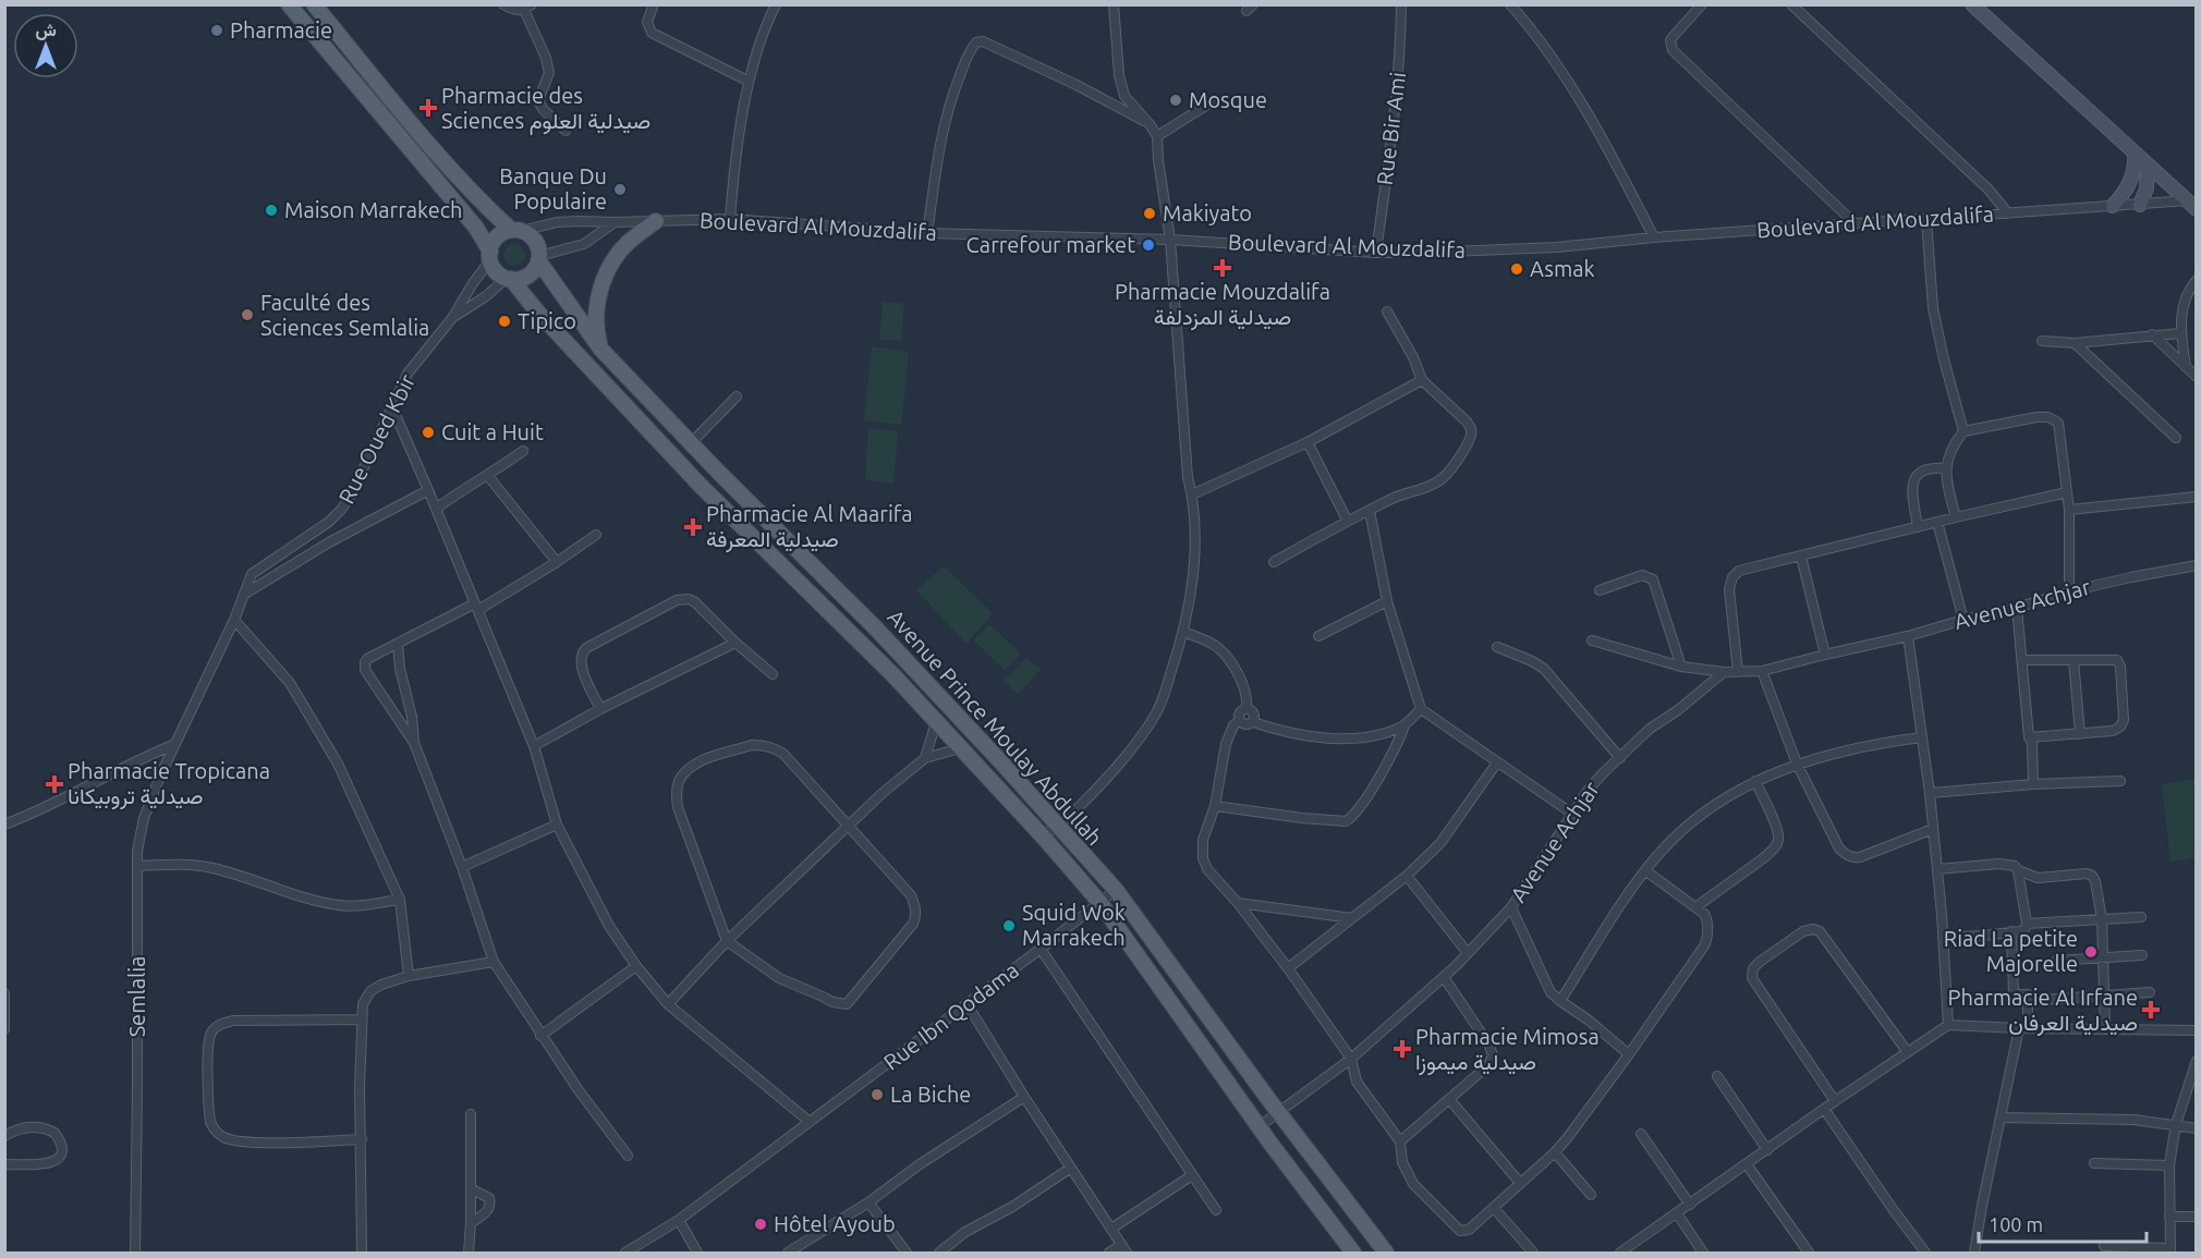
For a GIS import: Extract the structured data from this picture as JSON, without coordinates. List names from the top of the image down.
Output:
{
  "streets": {
    "main road": ["Avenue Prince Moulay Abdullah"],
    "street": [
      "Rue Bir Ami",
      "Boulevard Al Mouzdalifa",
      "Rue Oued Kbir",
      "Avenue Achjar",
      "Semlalia",
      "Rue Ibn Qodama"
    ]
  },
  "crossings": [
    ["Rue Bir Ami", "Boulevard Al Mouzdalifa"],
    ["Boulevard Al Mouzdalifa", "Rue Oued Kbir"],
    ["Boulevard Al Mouzdalifa", "Avenue Prince Moulay Abdullah"],
    ["Rue Oued Kbir", "Avenue Prince Moulay Abdullah"],
    ["Rue Oued Kbir", "Semlalia"],
    ["Avenue Achjar", "Avenue Prince Moulay Abdullah"],
    ["Avenue Prince Moulay Abdullah", "Rue Ibn Qodama"]
  ],
  "places": {
    "other": [
      "Pharmacie",
      "Mosque",
      "Banque Du Populaire",
      "Maison Marrakech",
      "Makiyato",
      "Carrefour market",
      "Asmak",
      "Faculté des Sciences Semlalia",
      "Tipico",
      "Cuit a Huit",
      "Squid Wok Marrakech",
      "Riad La petite Majorelle",
      "La Biche",
      "Hôtel Ayoub"
    ],
    "health": [
      "Pharmacie des Sciences صيدلية العلوم",
      "Pharmacie Mouzdalifa صيدلية المزدلفة",
      "Pharmacie Al Maarifa صيدلية المعرفة",
      "Pharmacie Tropicana صيدلية تروبيكانا",
      "Pharmacie Al Irfane صيدلية العرفان",
      "Pharmacie Mimosa صيدلية ميموزا"
    ]
  },
  "scale_bar": "100 m",
  "north": "top"
}
